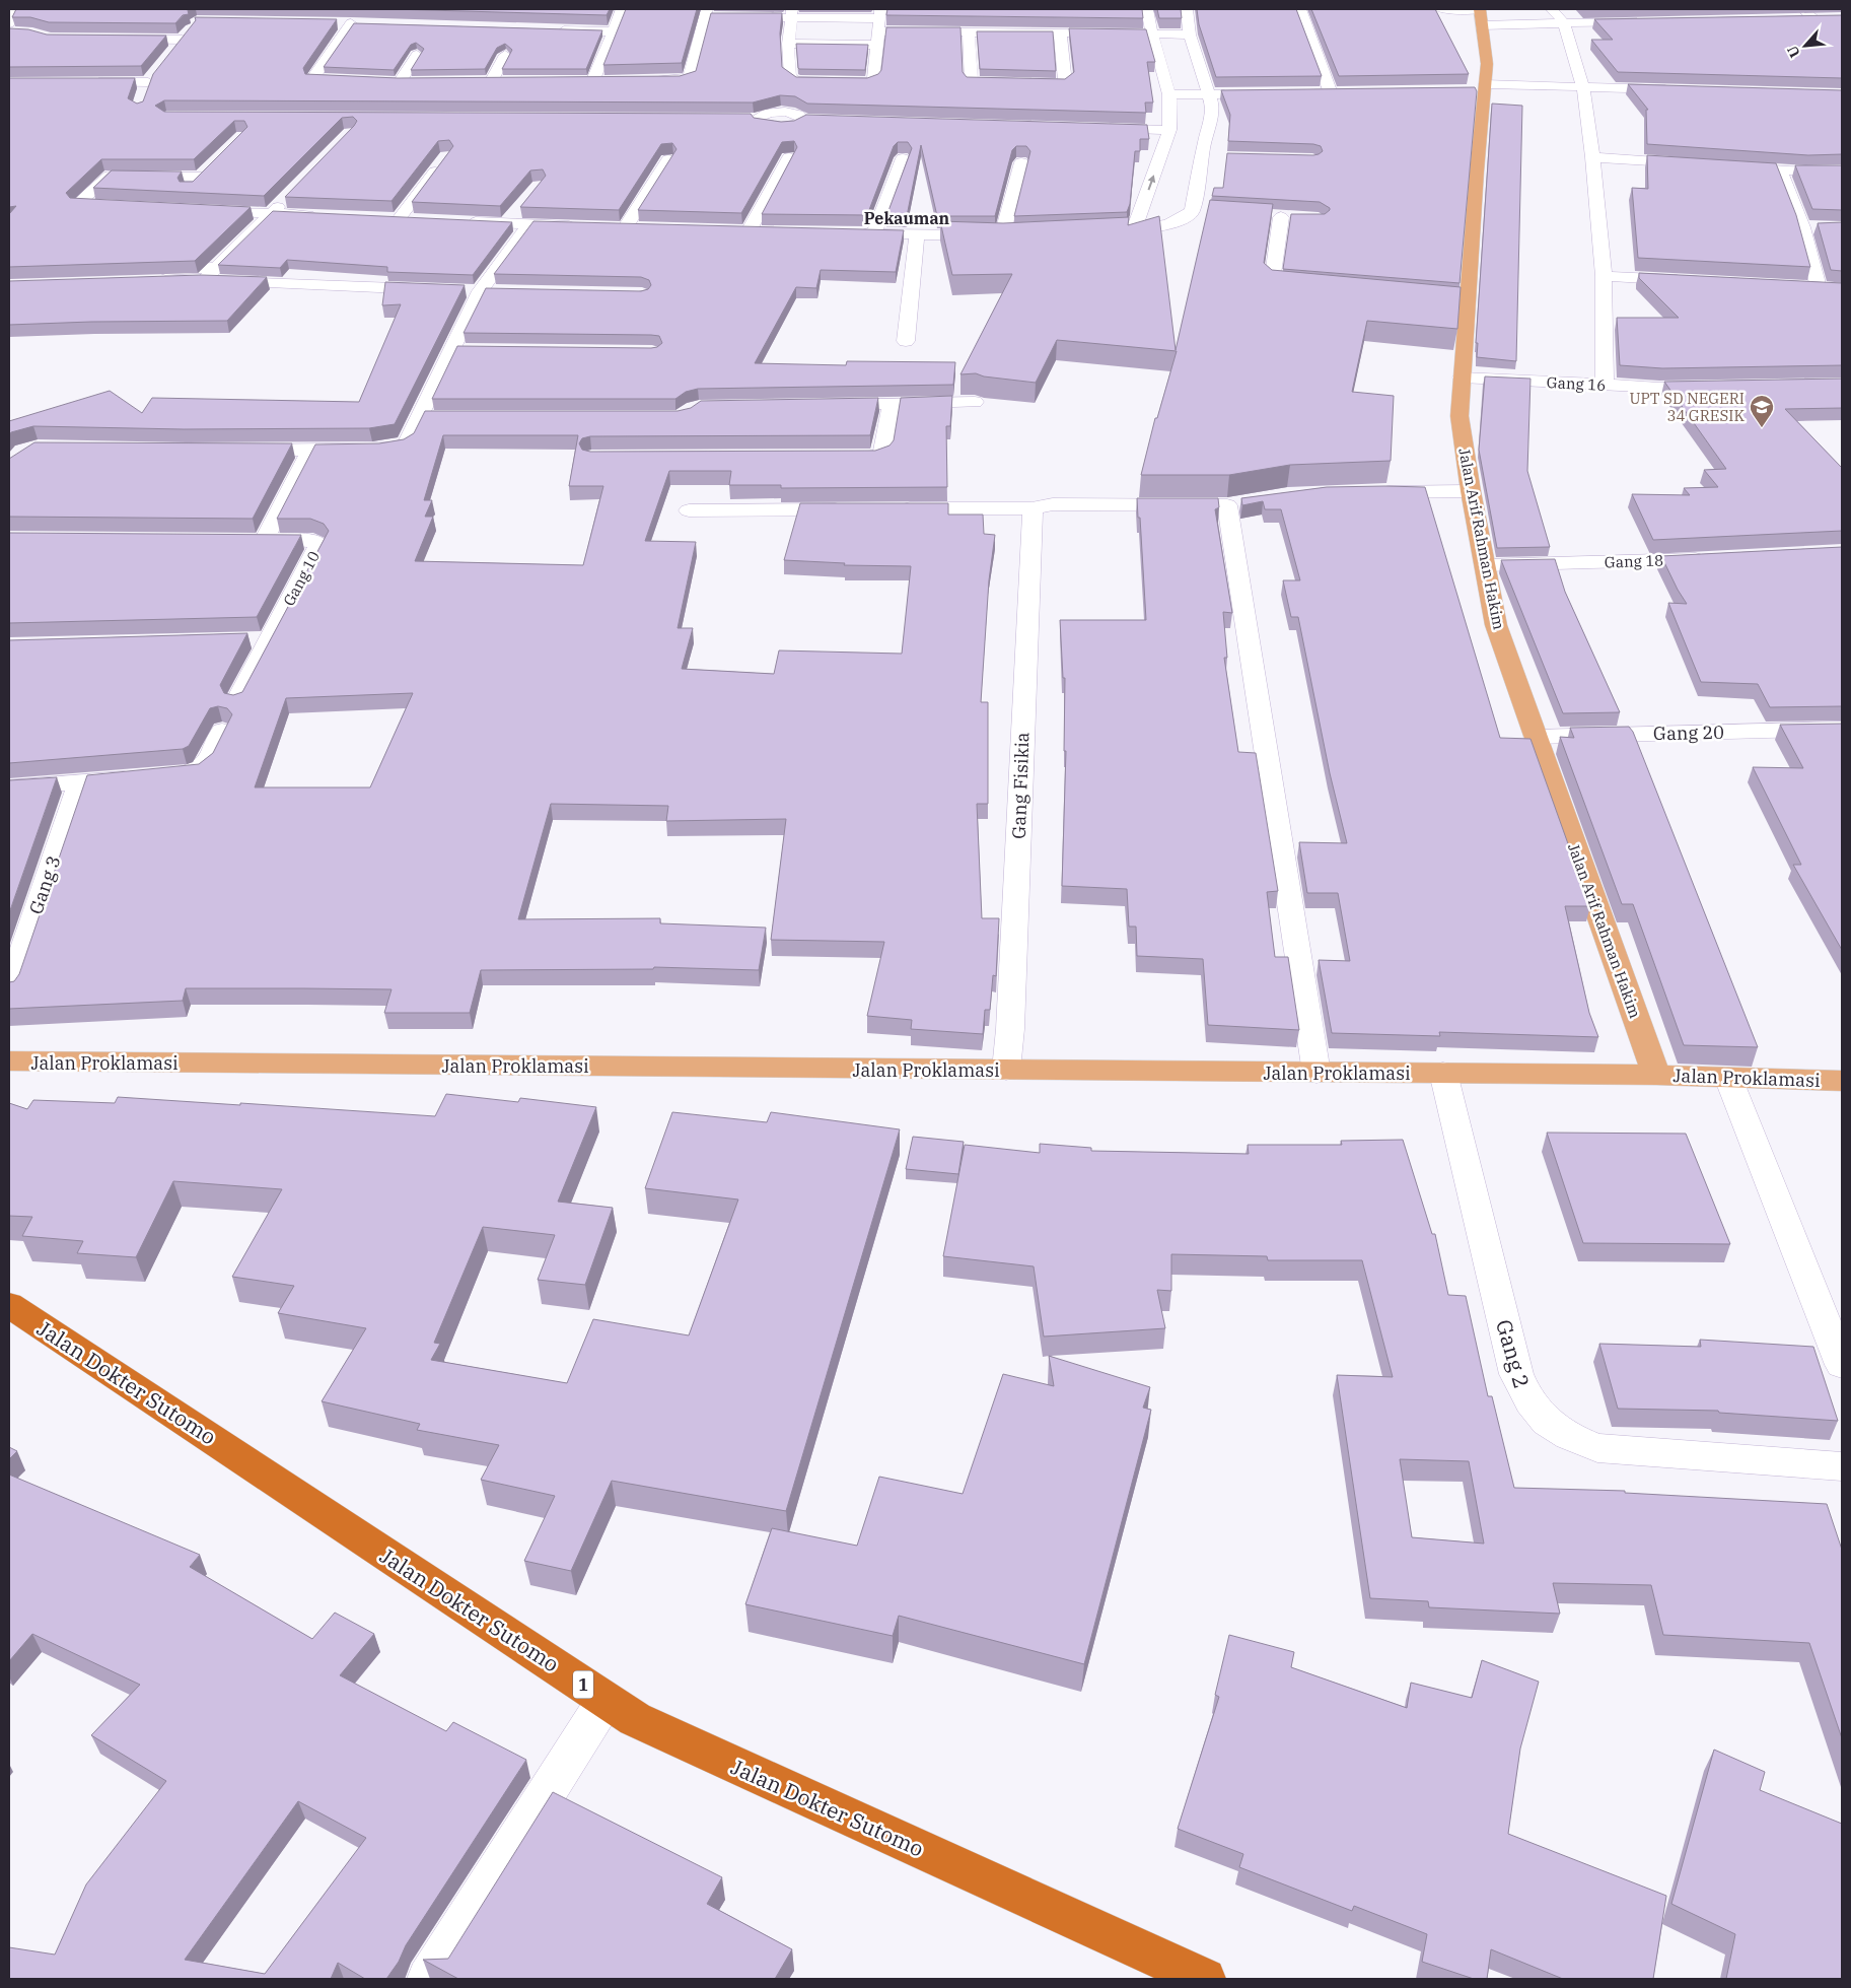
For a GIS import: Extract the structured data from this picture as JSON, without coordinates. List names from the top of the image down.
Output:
{
  "streets": {
    "highway": ["Jalan Dokter Sutomo", "1"],
    "main road": ["Jalan Arif Rahman Hakim", "Jalan Proklamasi"],
    "street": [
      "Gang 16",
      "Gang 18",
      "Gang 10",
      "Gang 20",
      "Gang Fisikia",
      "Gang 3",
      "Gang 2"
    ]
  },
  "crossings": [
    ["Gang 16", "Jalan Arif Rahman Hakim"],
    ["Jalan Arif Rahman Hakim", "Gang 18"],
    ["Jalan Arif Rahman Hakim", "Gang 20"],
    ["Jalan Arif Rahman Hakim", "Jalan Proklamasi"],
    ["Gang Fisikia", "Jalan Proklamasi"],
    ["Jalan Proklamasi", "Gang 2"]
  ],
  "districts": ["Pekauman"],
  "places": {
    "school or university": ["UPT SD NEGERI 34 GRESIK"]
  },
  "north": "bottom left"
}
